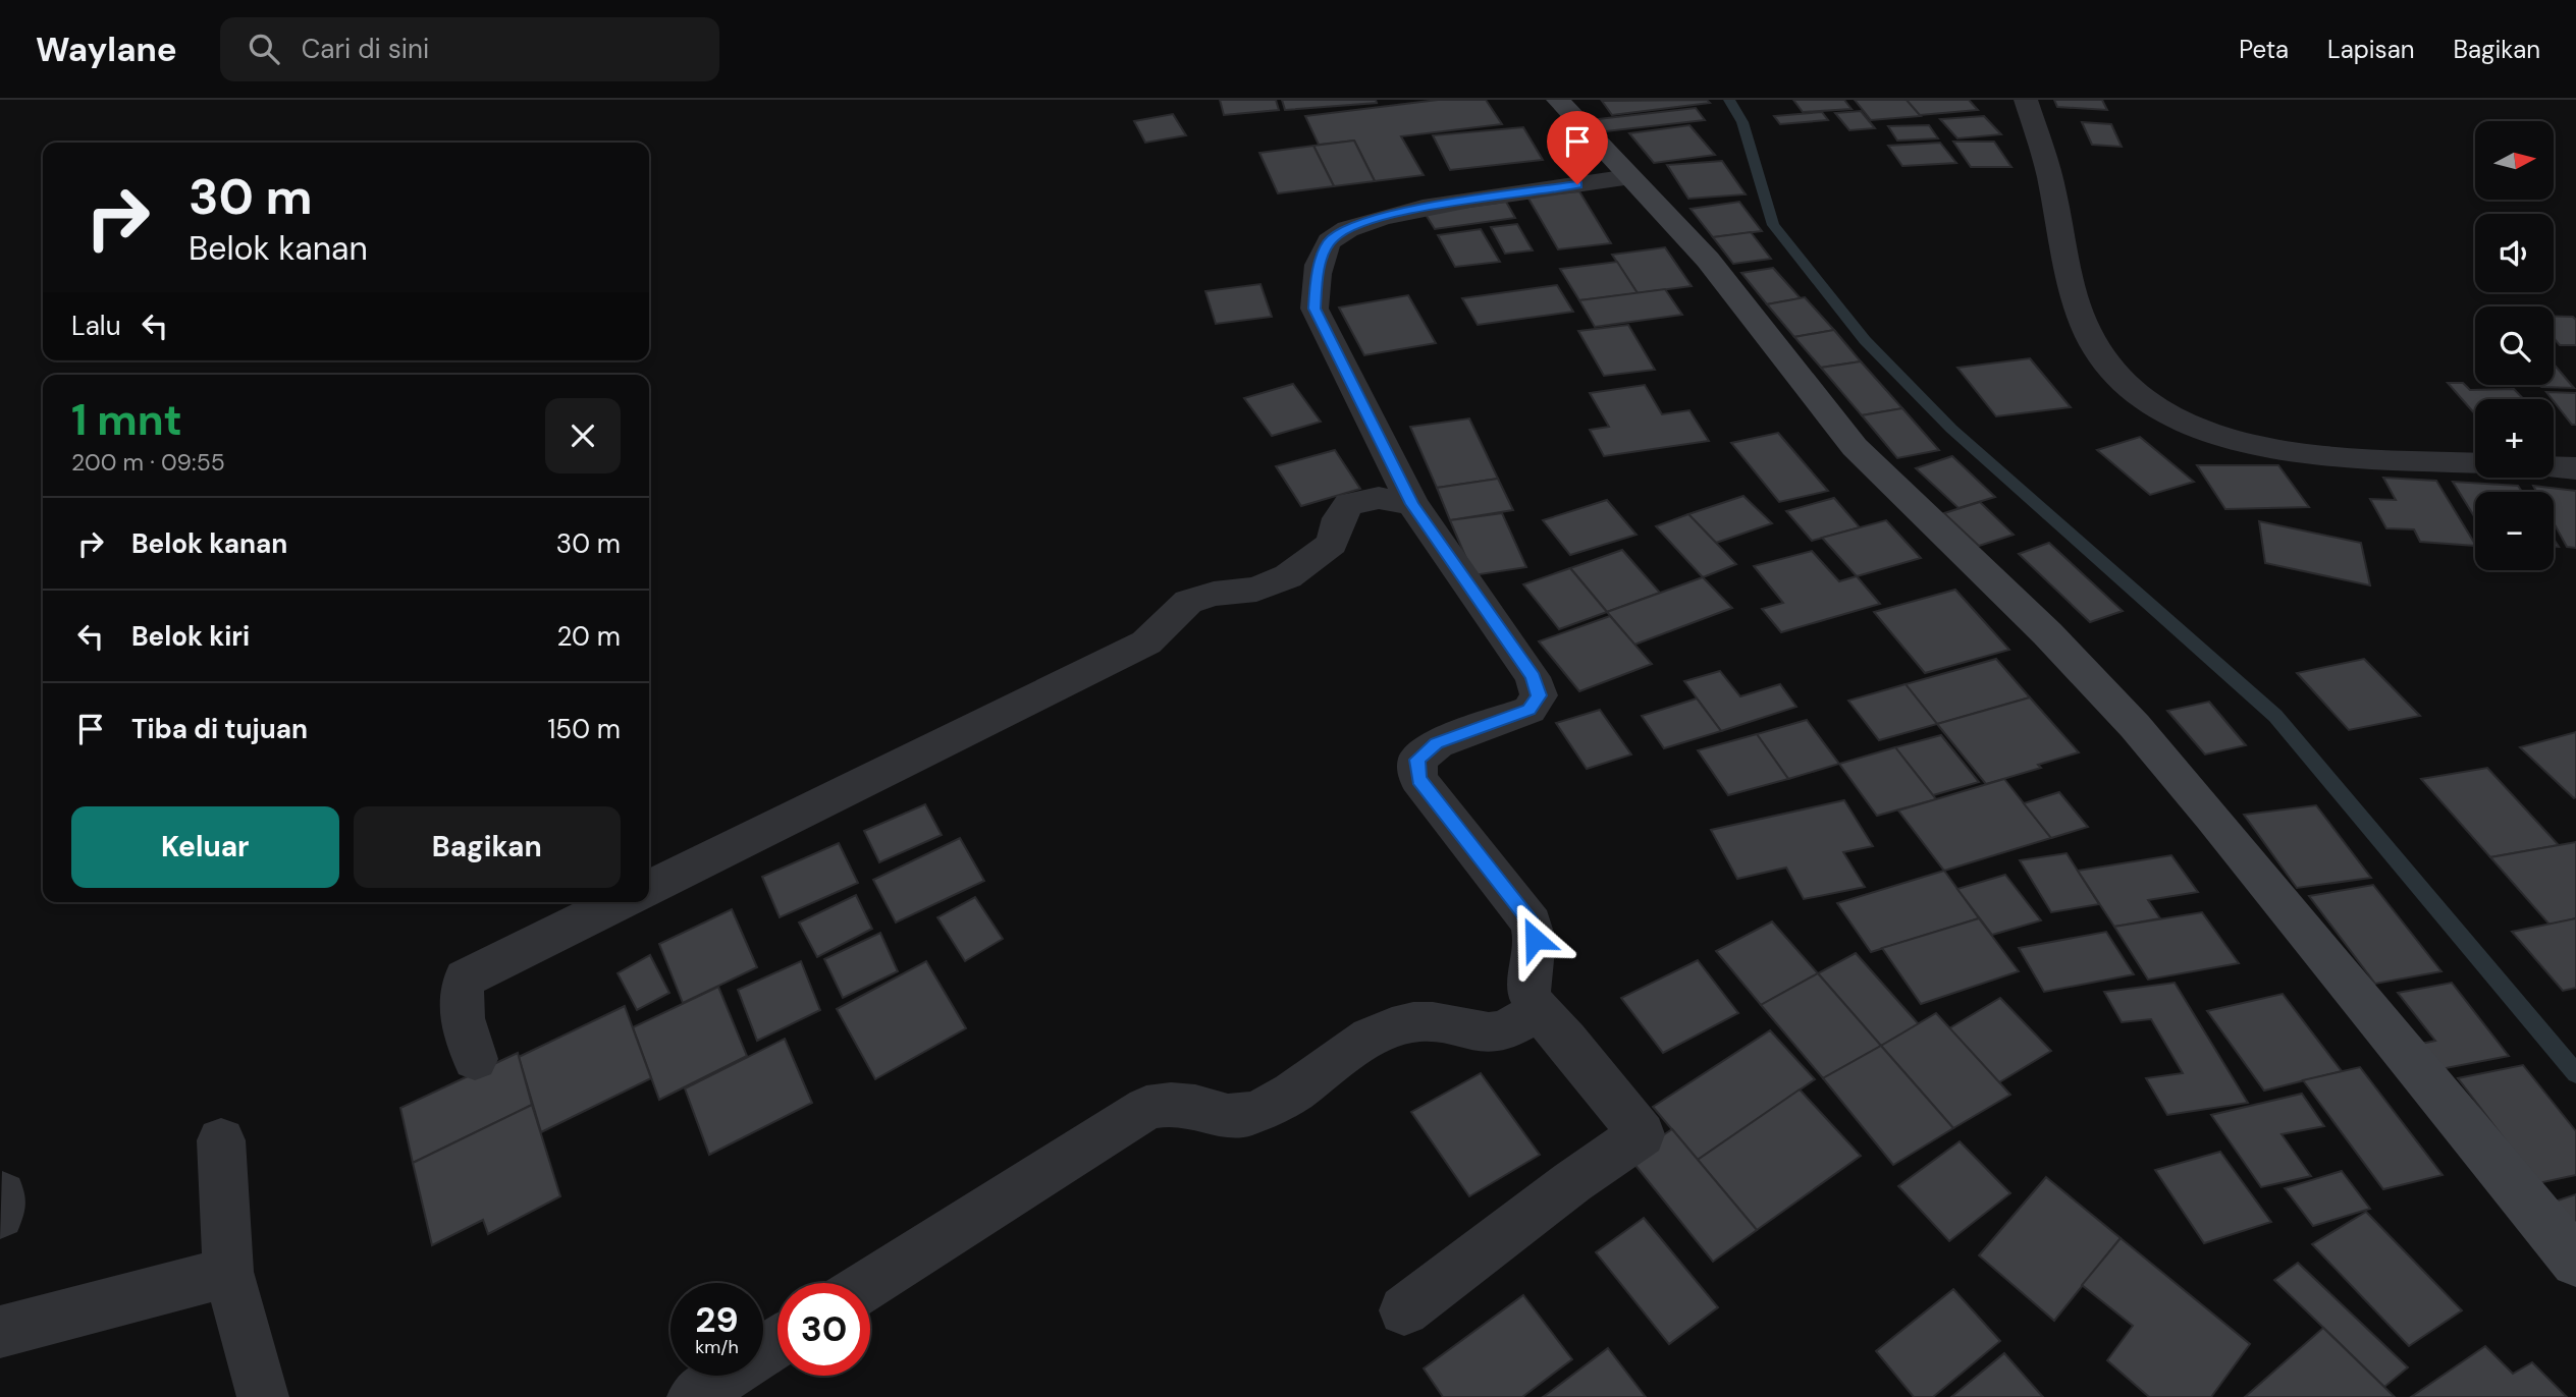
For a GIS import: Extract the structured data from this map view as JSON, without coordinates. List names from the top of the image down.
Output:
{
  "north": "right",
  "page": {
    "header": "Waylane",
    "search": "Cari di sini",
    "nav": ["Peta", "Lapisan", "Bagikan"],
    "map_buttons": ["+", "−"],
    "turn": ["30 m", "Belok kanan"],
    "then": "Lalu",
    "heading": ["1 mnt", "200 m · 09:55"],
    "list": [
      {
        "name": "Belok kanan",
        "value": "30 m"
      },
      {
        "name": "Belok kiri",
        "value": "20 m"
      },
      {
        "name": "Tiba di tujuan",
        "value": "150 m"
      }
    ],
    "buttons": ["Keluar", "Bagikan"],
    "speed": "29 km/h",
    "limit": "30"
  }
}
